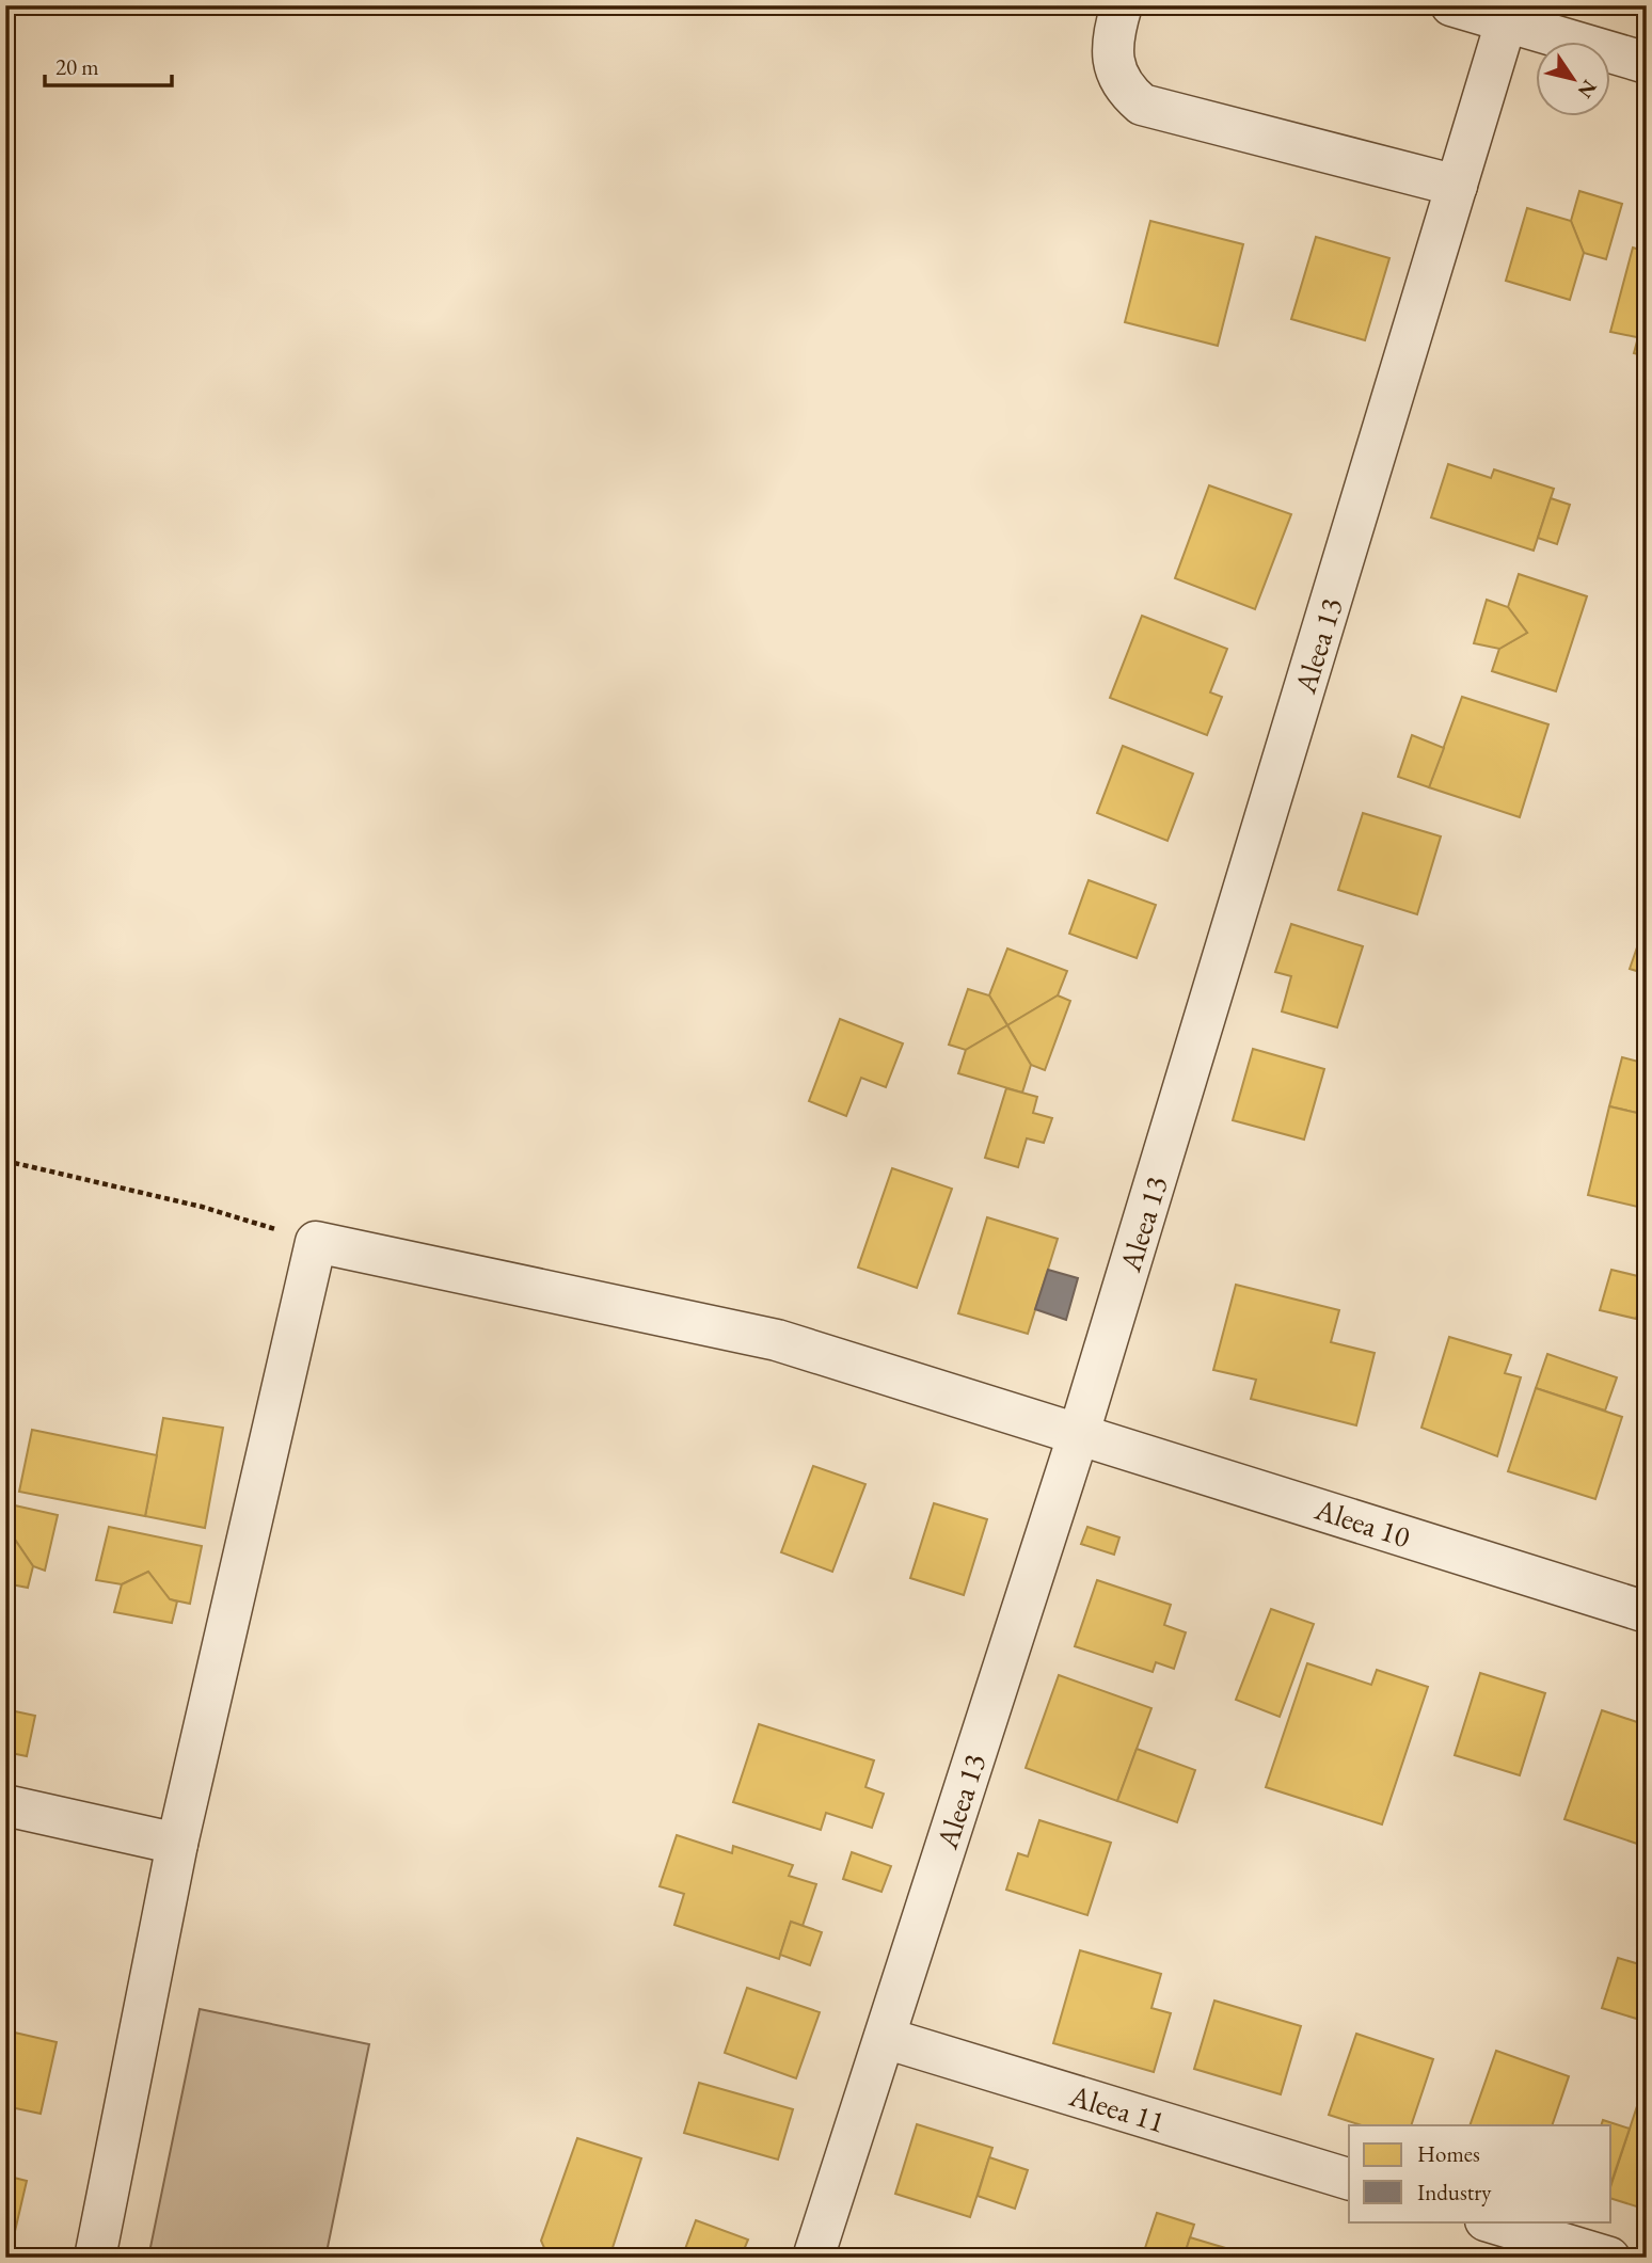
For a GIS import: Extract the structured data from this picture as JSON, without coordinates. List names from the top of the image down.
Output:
{
  "streets": {
    "street": ["Aleea 13", "Aleea 10", "Aleea 11"]
  },
  "crossings": [
    ["Aleea 13", "Aleea 10"],
    ["Aleea 13", "Aleea 11"]
  ],
  "legend": ["Homes", "Industry"],
  "scale_bar": "20 m",
  "north": "bottom right"
}
